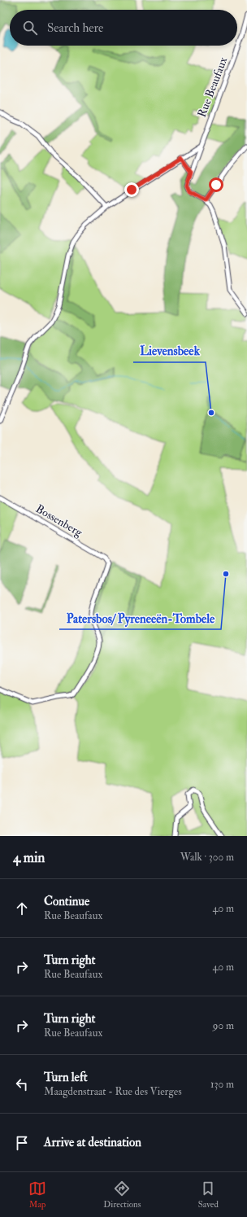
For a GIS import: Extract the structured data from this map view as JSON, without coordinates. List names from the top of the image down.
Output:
{
  "streets": {
    "street": ["Rue Beaufaux", "Bossenberg"]
  },
  "places": ["Lievensbeek", "Patersbos/ Pyreneeën-Tombele"],
  "page": {
    "search": "Search here",
    "heading": ["4 min", "Walk · 300 m"],
    "list": [
      ["Continue", "Rue Beaufaux", "40 m"],
      ["Turn right", "Rue Beaufaux", "40 m"],
      ["Turn right", "Rue Beaufaux", "90 m"],
      ["Turn left", "Maagdenstraat - Rue des Vierges", "130 m"],
      "Arrive at destination"
    ],
    "nav": ["Map", "Directions", "Saved"]
  }
}
